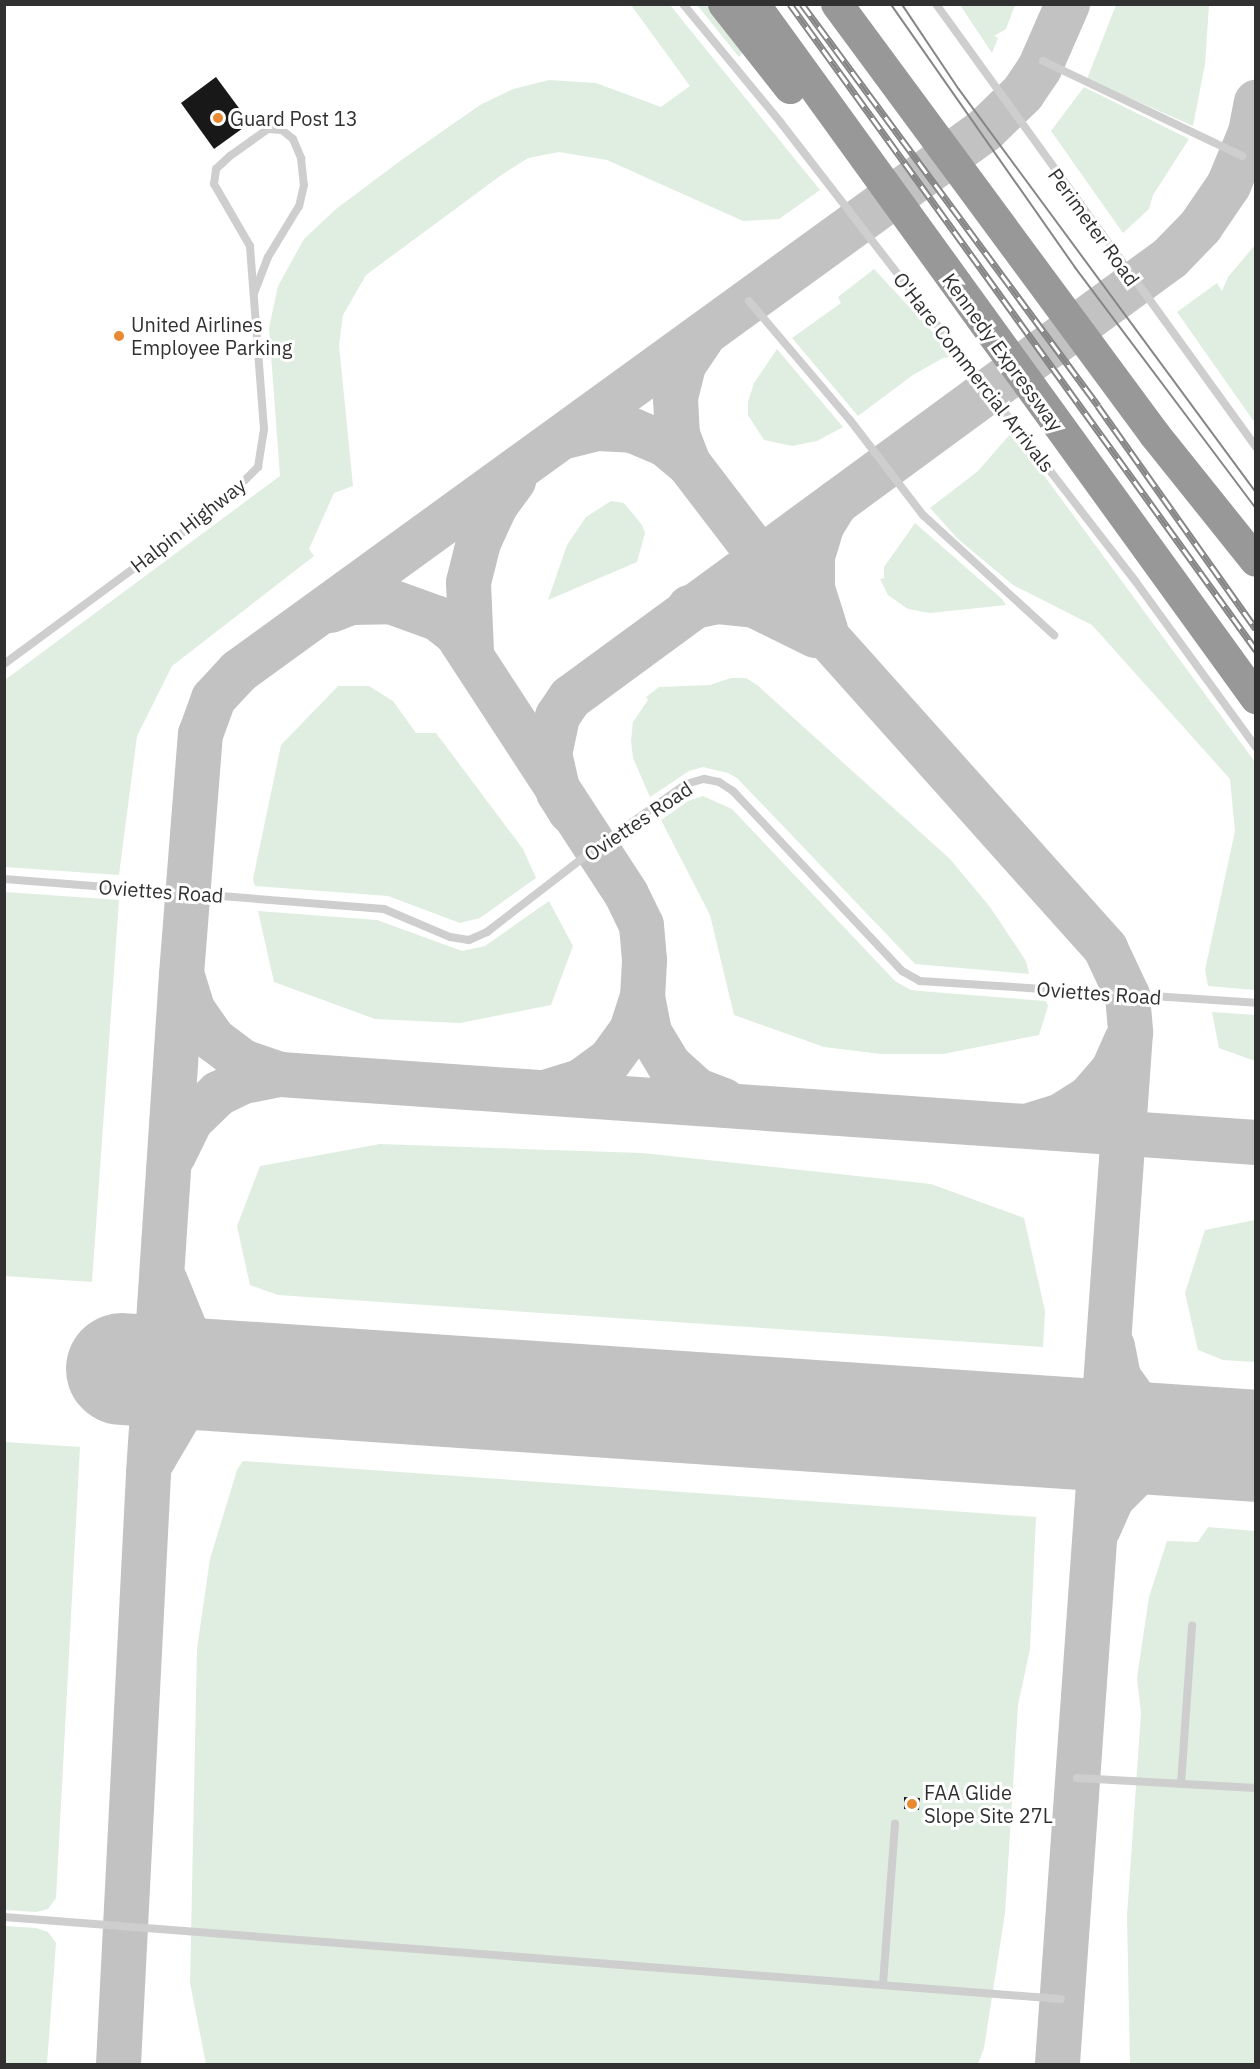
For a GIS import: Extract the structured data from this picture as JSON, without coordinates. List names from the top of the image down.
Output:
{
  "streets": {
    "highway": ["Kennedy Expressway"],
    "lane": [
      "Perimeter Road",
      "O'Hare Commercial Arrivals",
      "Halpin Highway",
      "Oviettes Road"
    ]
  },
  "places": ["Guard Post 13", "United Airlines Employee Parking", "FAA Glide Slope Site 27L"]
}
